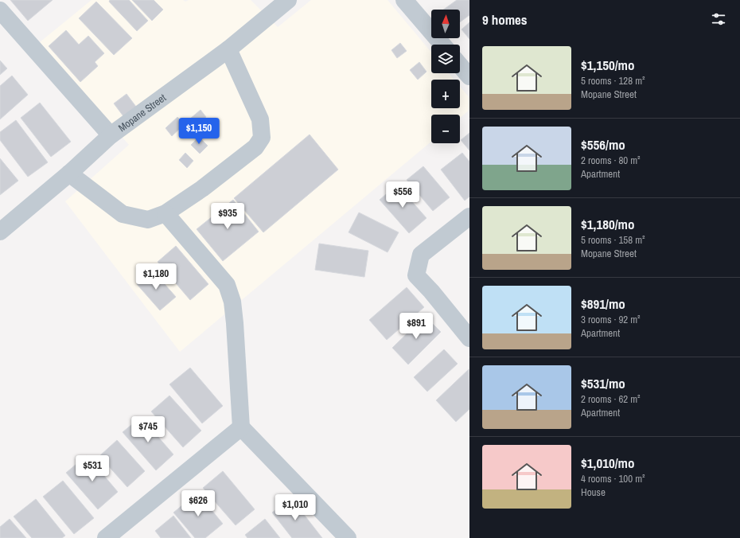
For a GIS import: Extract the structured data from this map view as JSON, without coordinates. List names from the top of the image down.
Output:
{
  "streets": {
    "street": ["Mopane Street"]
  },
  "north": "top",
  "page": {
    "heading": "9 homes",
    "map_buttons": ["+", "−"],
    "list": [
      {
        "name": "$1,150/mo",
        "note": "5 rooms · 128 m² · Mopane Street"
      },
      {
        "name": "$556/mo",
        "note": "2 rooms · 80 m² · Apartment"
      },
      {
        "name": "$1,180/mo",
        "note": "5 rooms · 158 m² · Mopane Street"
      },
      {
        "name": "$891/mo",
        "note": "3 rooms · 92 m² · Apartment"
      },
      {
        "name": "$531/mo",
        "note": "2 rooms · 62 m² · Apartment"
      },
      {
        "name": "$1,010/mo",
        "note": "4 rooms · 100 m² · House"
      }
    ],
    "price": [
      "$1,150",
      "$556",
      "$935",
      "$1,180",
      "$891",
      "$745",
      "$531",
      "$626",
      "$1,010"
    ]
  }
}
